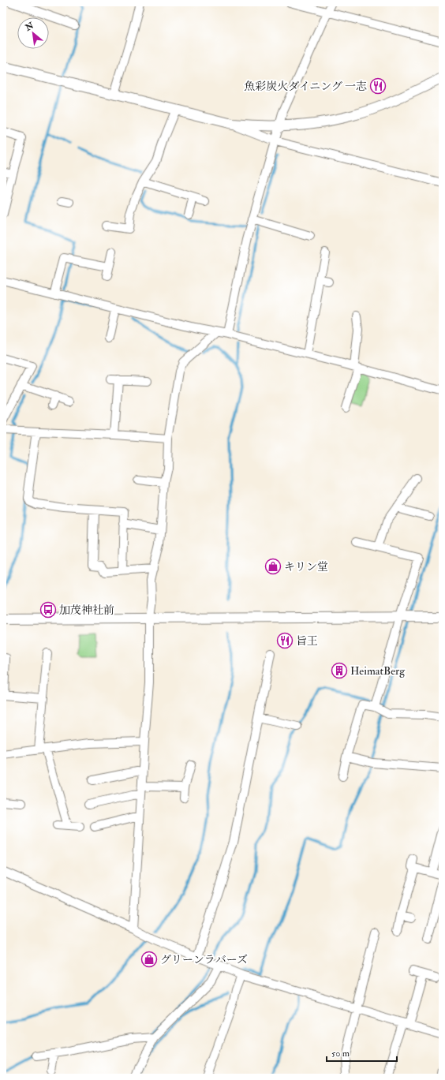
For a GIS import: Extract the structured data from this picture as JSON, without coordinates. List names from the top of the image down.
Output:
{
  "places": {
    "restaurant": ["魚彩炭火ダイニング 一志", "旨王"],
    "shop": ["キリン堂", "グリーンラバーズ"],
    "bus stop": ["加茂神社前"],
    "building": ["HeimatBerg"]
  },
  "scale_bar": "50 m",
  "north": "top left"
}
